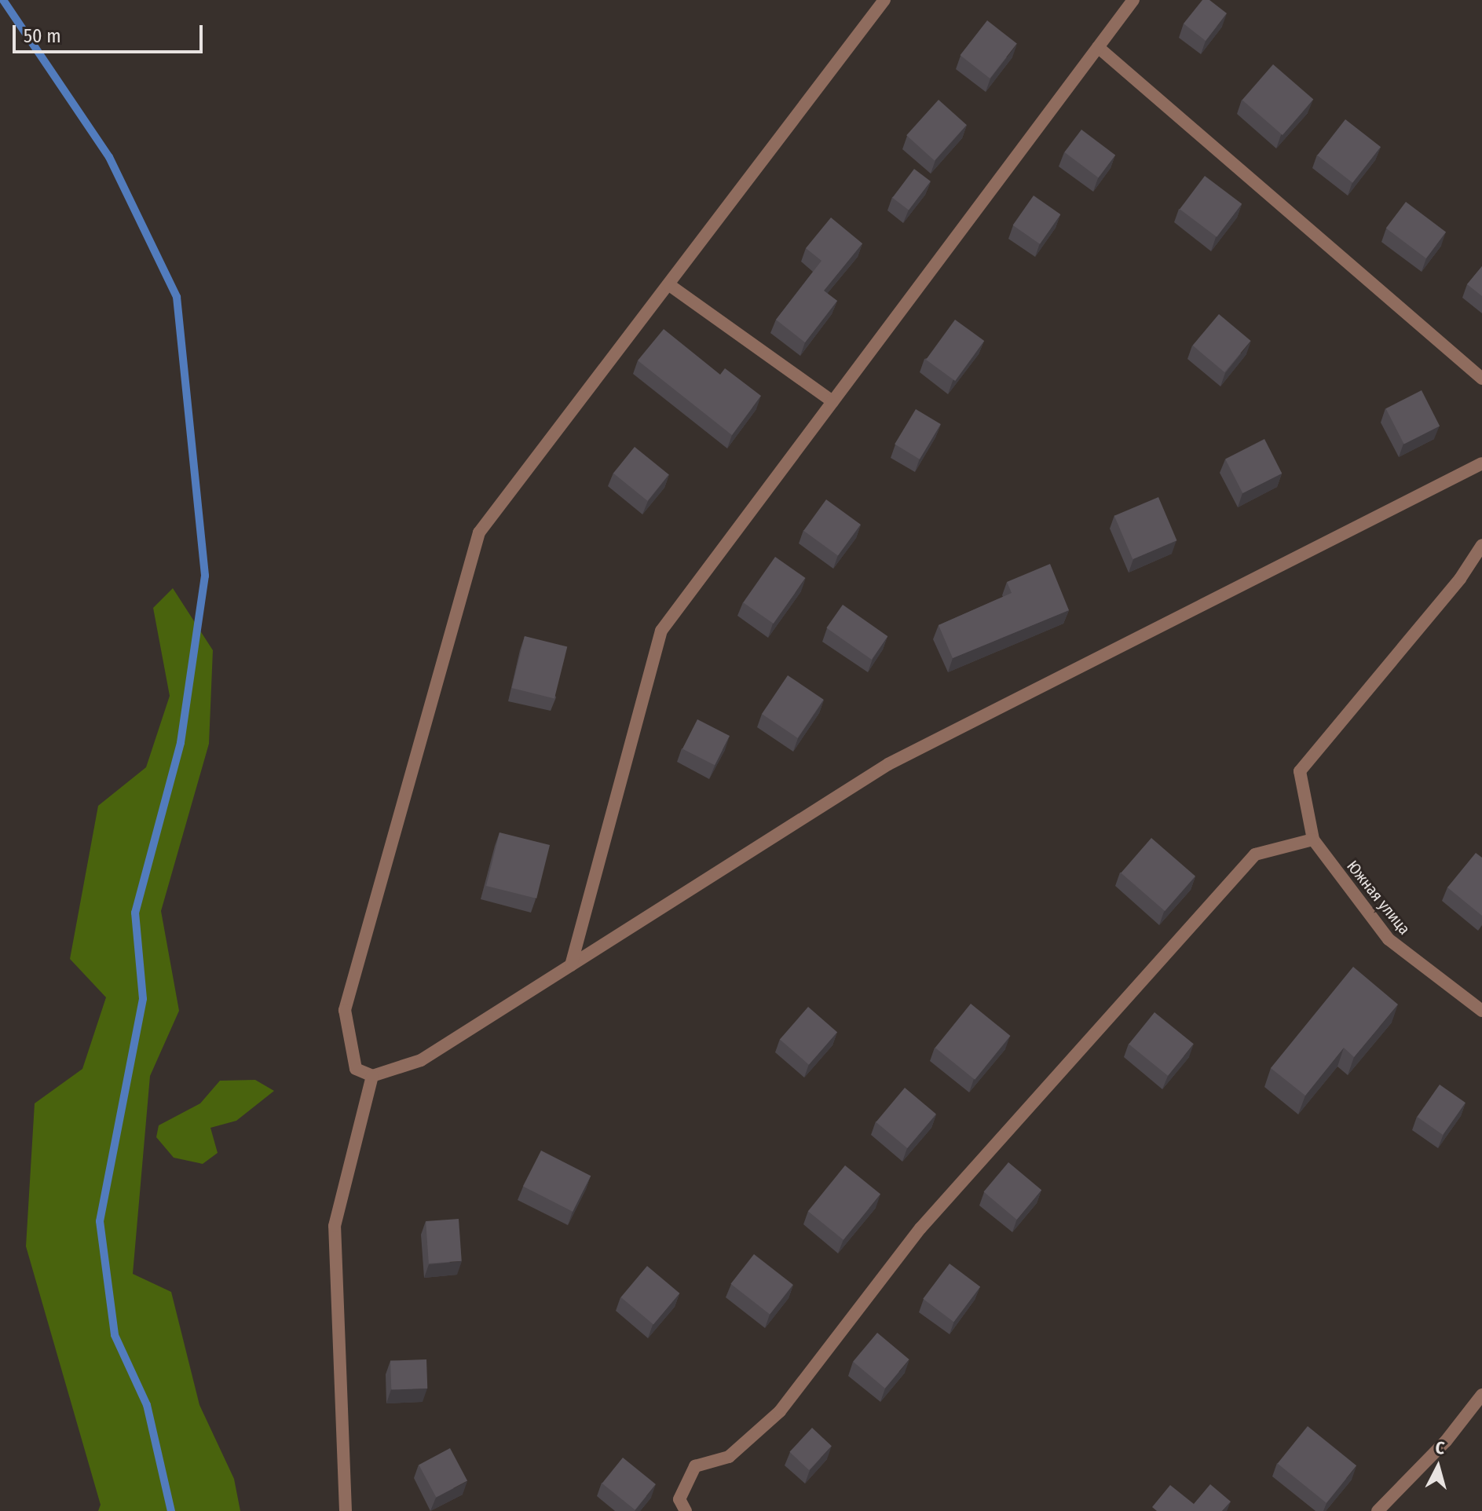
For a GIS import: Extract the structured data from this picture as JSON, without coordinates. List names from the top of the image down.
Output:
{
  "streets": {
    "street": ["Южная улица"]
  },
  "scale_bar": "50 m",
  "north": "top"
}
